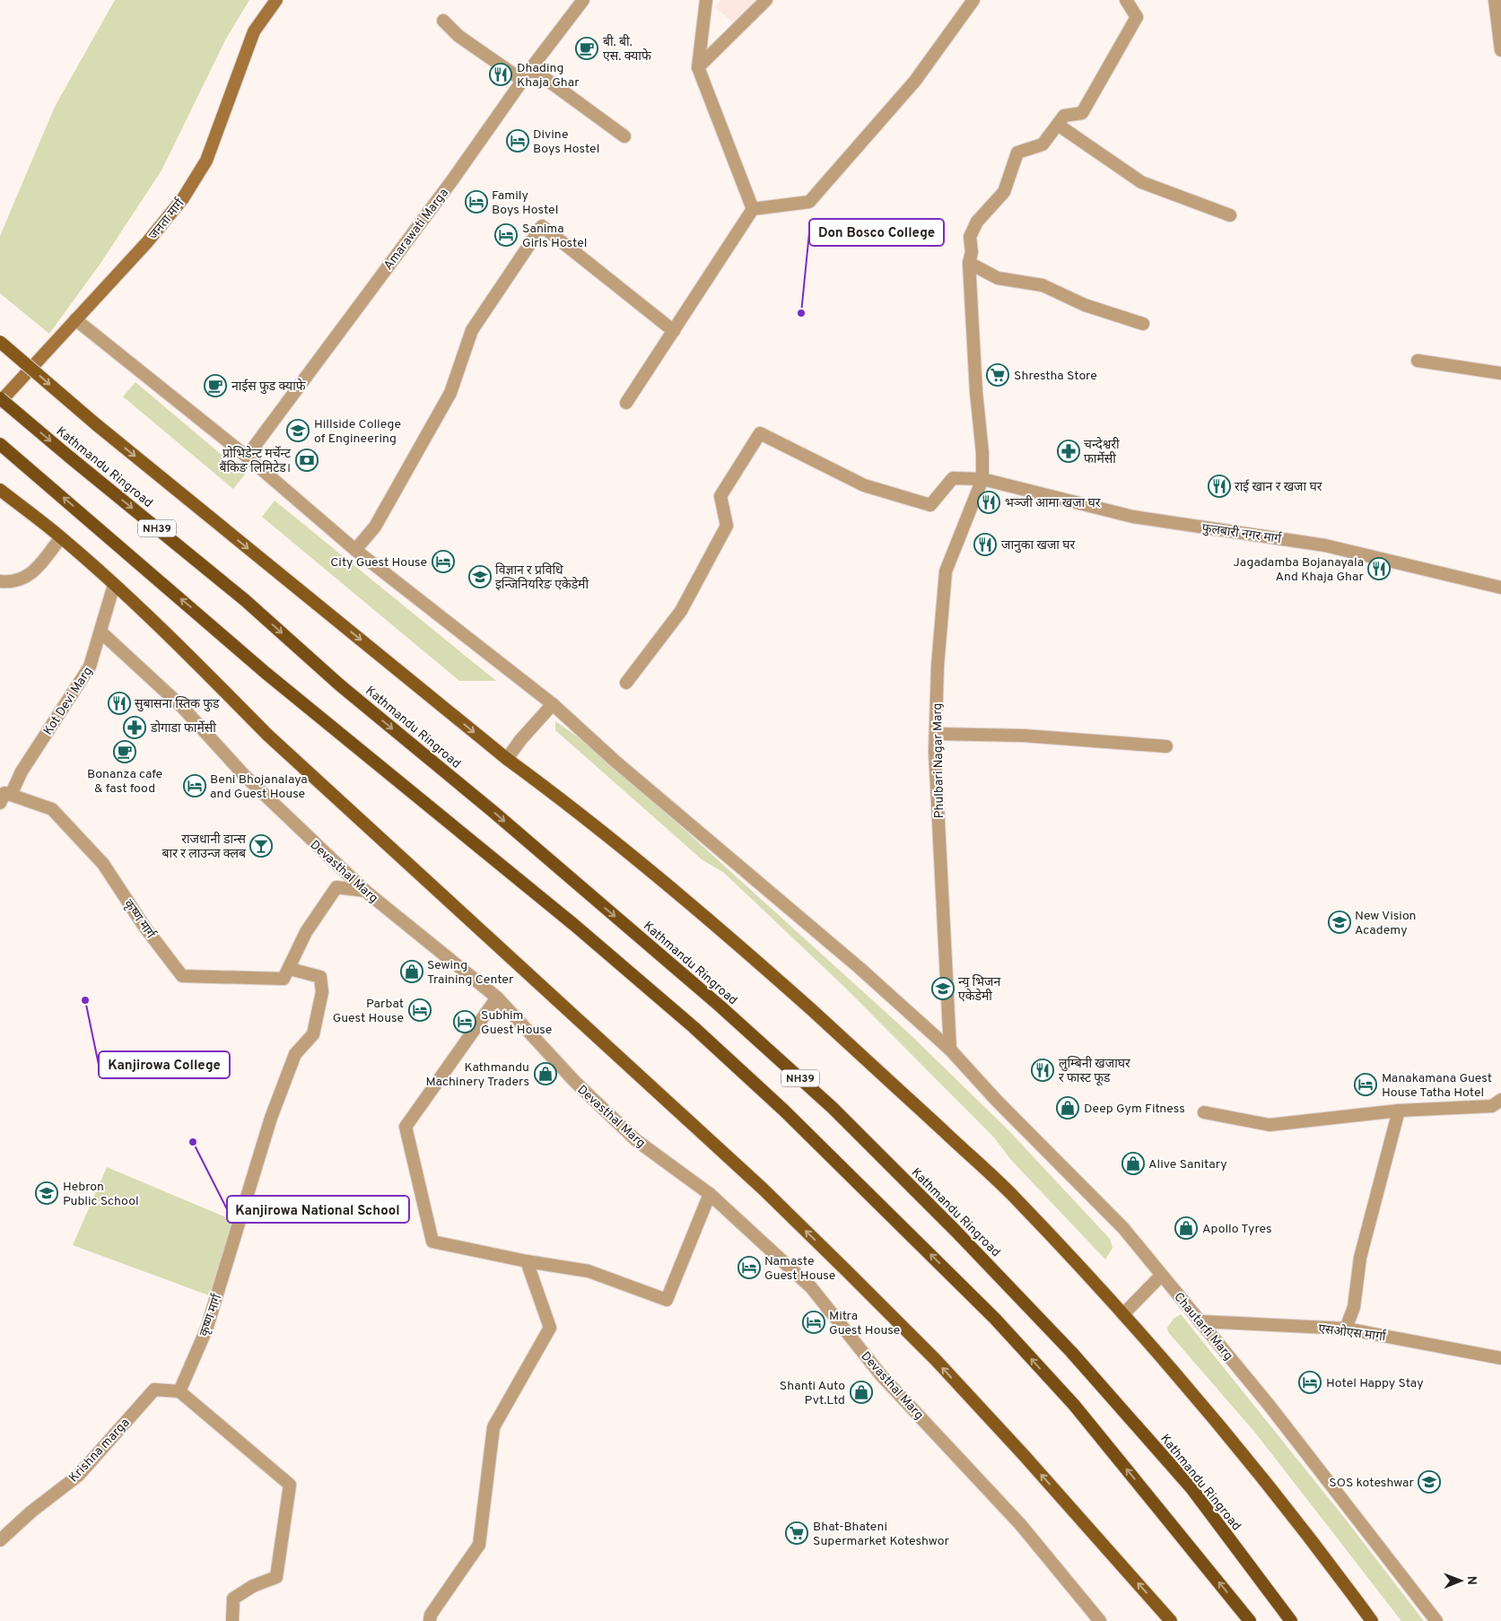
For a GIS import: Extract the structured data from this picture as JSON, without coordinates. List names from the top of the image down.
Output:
{
  "streets": {
    "highway": ["Kathmandu Ringroad", "NH39"],
    "main road": ["जनता मार्ग"],
    "street": [
      "Amarawati Marga",
      "फुलबारी नगर मार्ग",
      "Kot Devi Marg",
      "Phulbari Nagar Marg",
      "Devasthal Marg",
      "कृष्ण मार्ग",
      "Chautarfi Marg",
      "एसओएस मार्गा",
      "Krishna marga"
    ]
  },
  "crossings": [
    ["जनता मार्ग", "Chautarfi Marg"],
    ["Amarawati Marga", "Chautarfi Marg"],
    ["फुलबारी नगर मार्ग", "Phulbari Nagar Marg"],
    ["Kot Devi Marg", "Devasthal Marg"],
    ["Kot Devi Marg", "कृष्ण मार्ग"],
    ["Phulbari Nagar Marg", "Chautarfi Marg"],
    ["कृष्ण मार्ग", "Krishna marga"],
    ["Chautarfi Marg", "एसओएस मार्गा"]
  ],
  "places": {
    "cafe": ["बी. बी. एस. क्याफे", "नाईस फुड क्याफे", "Bonanza cafe & fast food"],
    "restaurant": [
      "Dhading Khaja Ghar",
      "राई खान र खजा घर",
      "भञ्जी आमा खजा घर",
      "जानुका खजा घर",
      "Jagadamba Bojanayala And Khaja Ghar",
      "सुबासना स्तिक फुड",
      "लुम्बिनी खजाघर र फास्ट फूड"
    ],
    "hotel": [
      "Divine Boys Hostel",
      "Family Boys Hostel",
      "Sanima Girls Hostel",
      "City Guest House",
      "Beni Bhojanalaya and Guest House",
      "Parbat Guest House",
      "Subhim Guest House",
      "Manakamana Guest House Tatha Hotel",
      "Namaste Guest House",
      "Mitra Guest House",
      "Hotel Happy Stay"
    ],
    "other": ["Don Bosco College", "Kanjirowa College", "Kanjirowa National School"],
    "supermarket": ["Shrestha Store", "Bhat-Bhateni Supermarket Koteshwor"],
    "school or university": [
      "Hillside College of Engineering",
      "विज्ञान र प्रविधि इन्जिनियरिङ एकेडेमी",
      "New Vision Academy",
      "न्यू भिजन एकेडेमी",
      "Hebron Public School",
      "SOS koteshwar"
    ],
    "pharmacy": ["चन्देश्वरी फार्मेसी", "डोगाडा फार्मेसी"],
    "bank": ["प्रोभिडेन्ट मर्चेन्ट बैंकिङ लिमिटेड।"],
    "bar": ["राजधानी डान्स बार र लाउन्ज क्लब"],
    "shop": [
      "Sewing Training Center",
      "Kathmandu Machinery Traders",
      "Deep Gym Fitness",
      "Alive Sanitary",
      "Apollo Tyres",
      "Shanti Auto Pvt.Ltd"
    ]
  },
  "north": "right"
}
